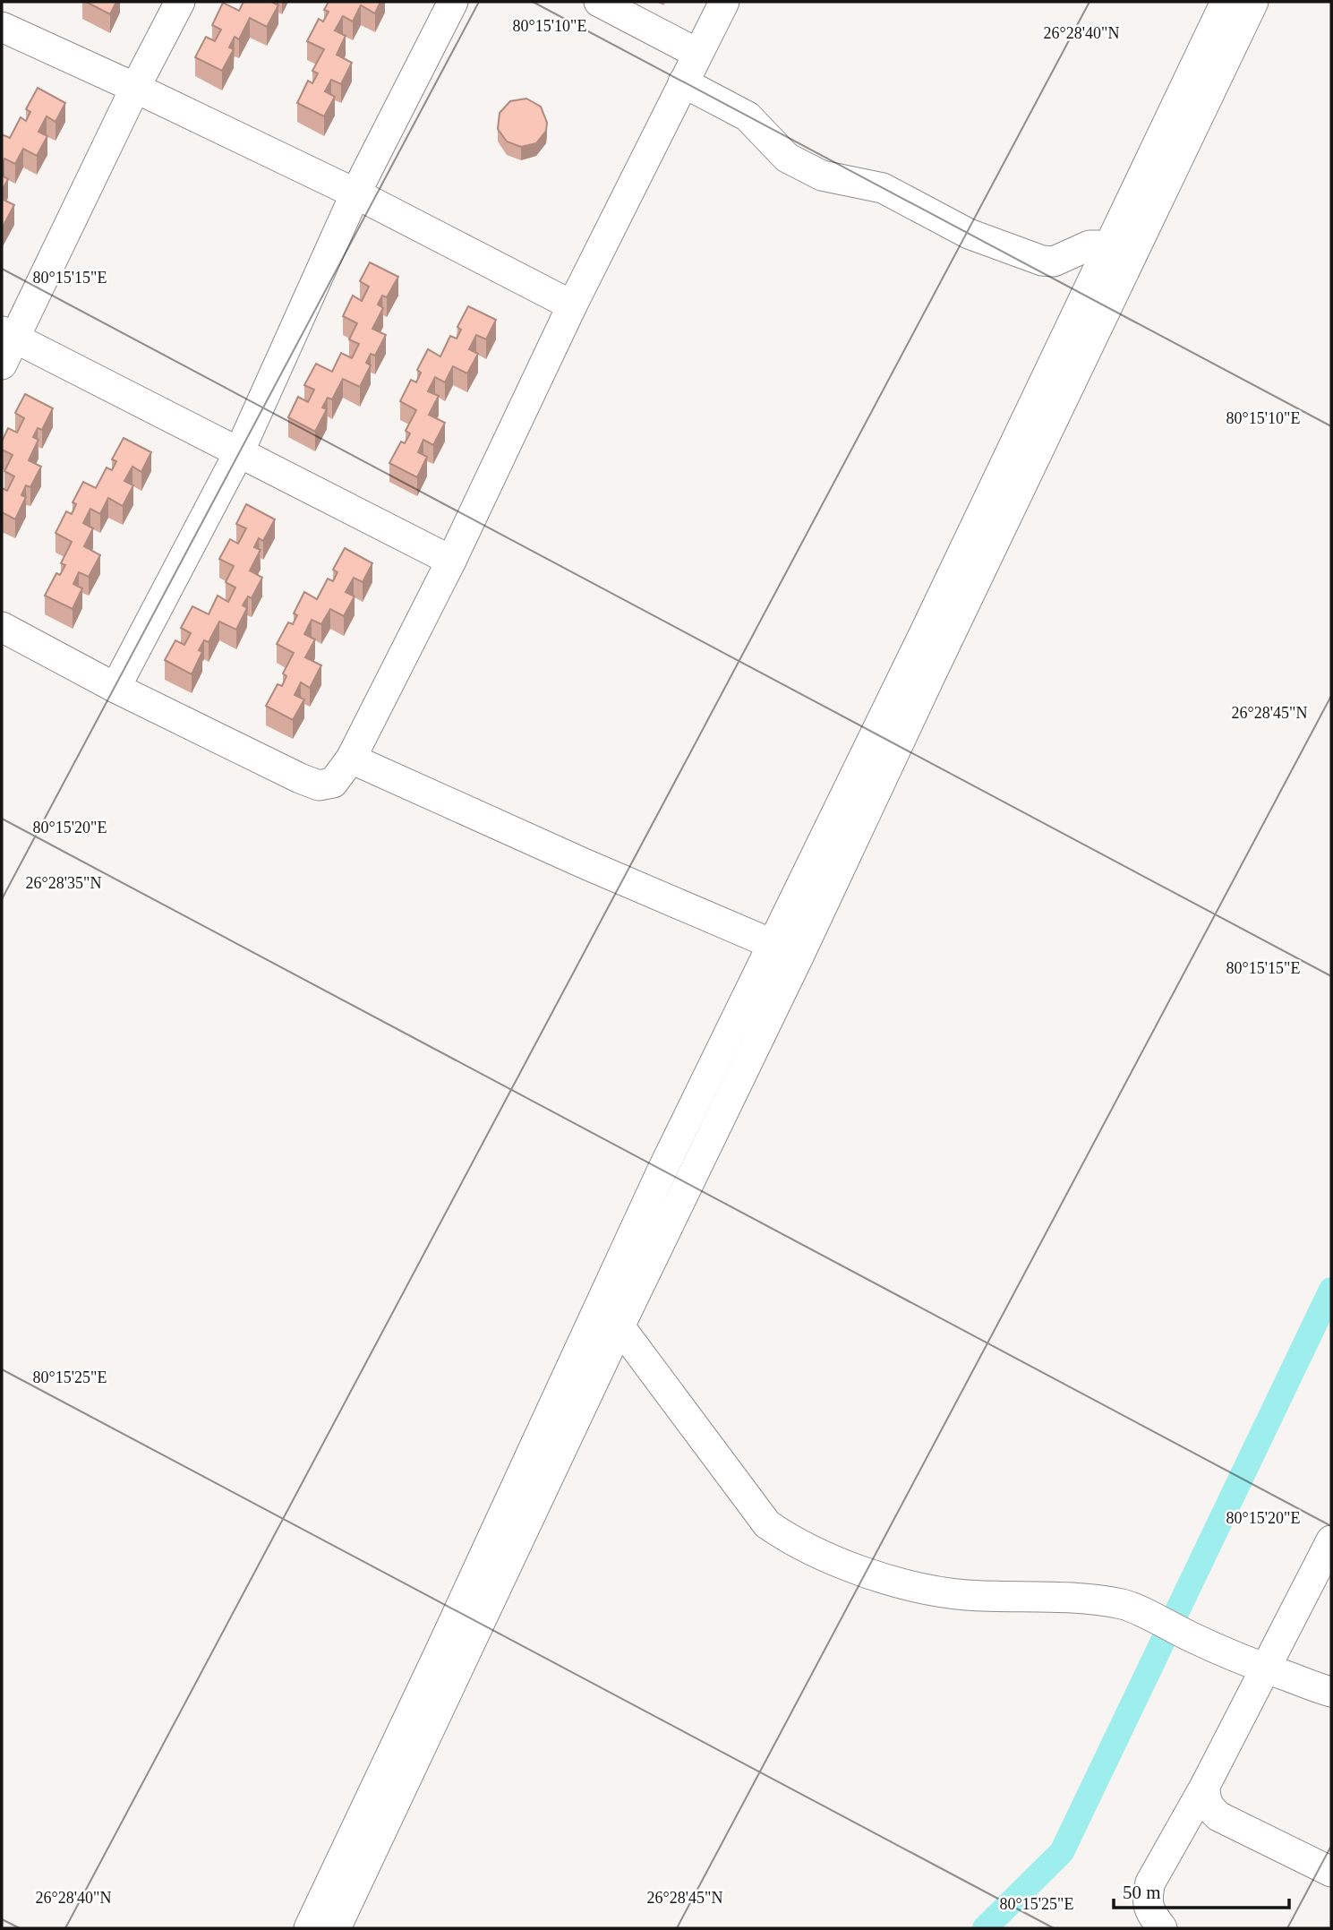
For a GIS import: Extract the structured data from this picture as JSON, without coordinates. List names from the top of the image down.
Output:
{
  "scale_bar": "50 m",
  "coordinates": [
    "80°15'10\"E",
    "26°28'40\"N",
    "80°15'15\"E",
    "26°28'45\"N",
    "80°15'20\"E",
    "26°28'35\"N",
    "80°15'25\"E"
  ]
}
